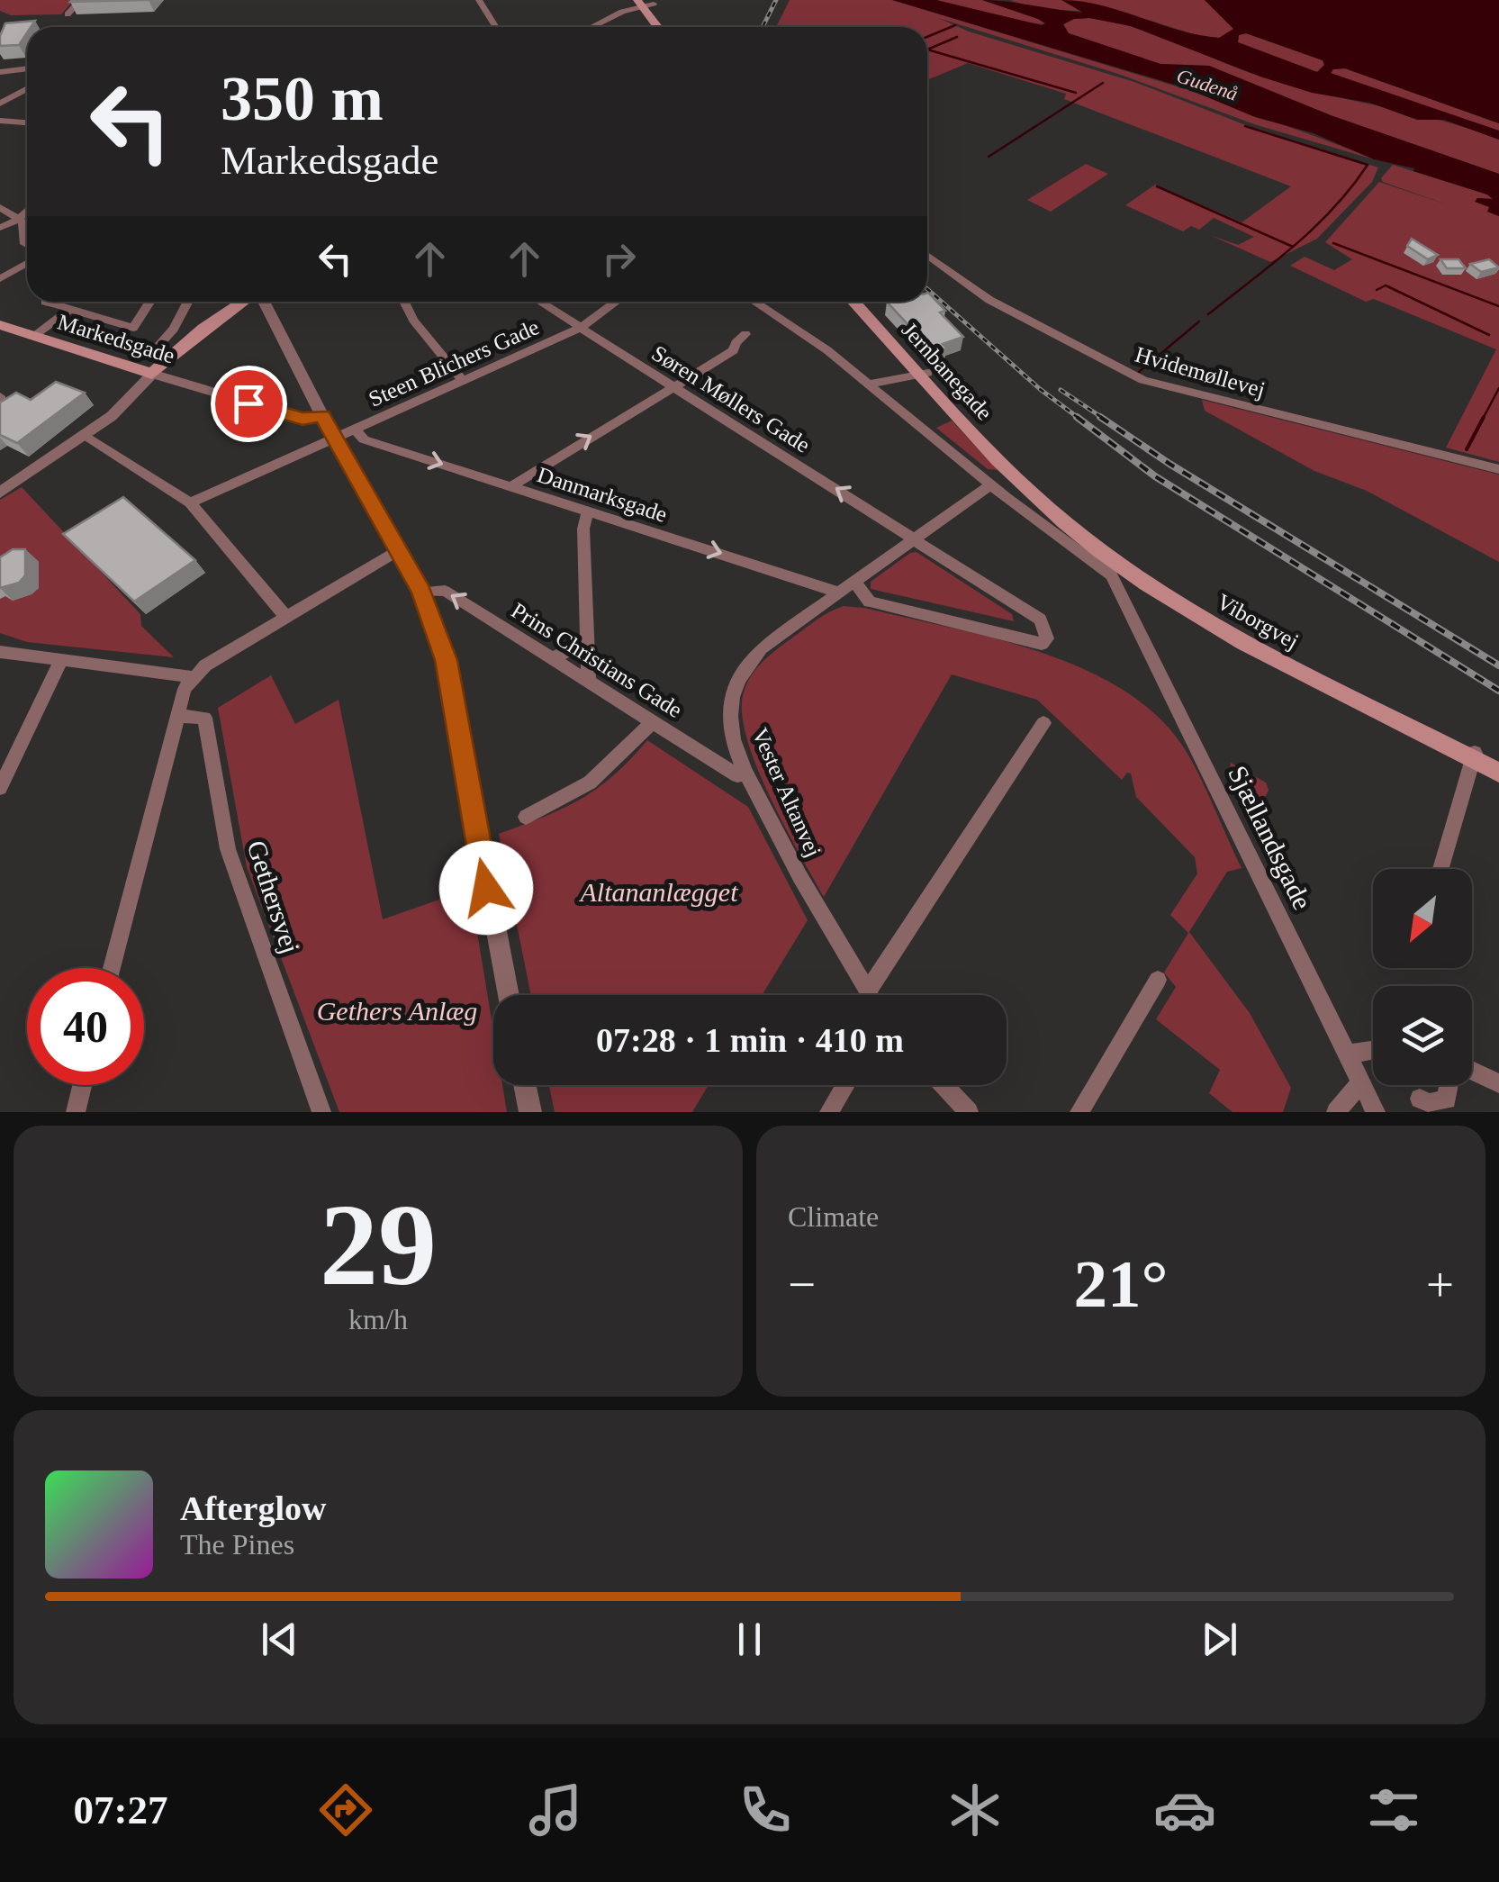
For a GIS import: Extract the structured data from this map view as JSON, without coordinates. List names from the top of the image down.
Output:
{
  "streets": {
    "main road": ["Markedsgade", "Jernbanegade", "Viborgvej"],
    "street": [
      "Steen Blichers Gade",
      "Hvidemøllevej",
      "Søren Møllers Gade",
      "Danmarksgade",
      "Prins Christians Gade",
      "Vester Altanvej",
      "Sjællandsgade",
      "Gethersvej"
    ]
  },
  "crossings": [
    ["Steen Blichers Gade", "Søren Møllers Gade"],
    ["Steen Blichers Gade", "Danmarksgade"],
    ["Jernbanegade", "Viborgvej"],
    ["Søren Møllers Gade", "Vester Altanvej"],
    ["Danmarksgade", "Vester Altanvej"],
    ["Prins Christians Gade", "Vester Altanvej"],
    ["Vester Altanvej", "Sjællandsgade"]
  ],
  "one_way": ["Søren Møllers Gade", "Danmarksgade", "Prins Christians Gade"],
  "water": ["Gudenå"],
  "parks": ["Altananlægget", "Gethers Anlæg"],
  "north": "bottom left",
  "page": {
    "turn": ["350 m", "Markedsgade"],
    "limit": "40",
    "trip": "07:28 · 1 min · 410 m",
    "tile": [
      ["29", "km/h"],
      "Climate"
    ],
    "heat": ["−", "21°", "+"],
    "song": ["Afterglow", "The Pines"],
    "tabs": "07:27"
  }
}
